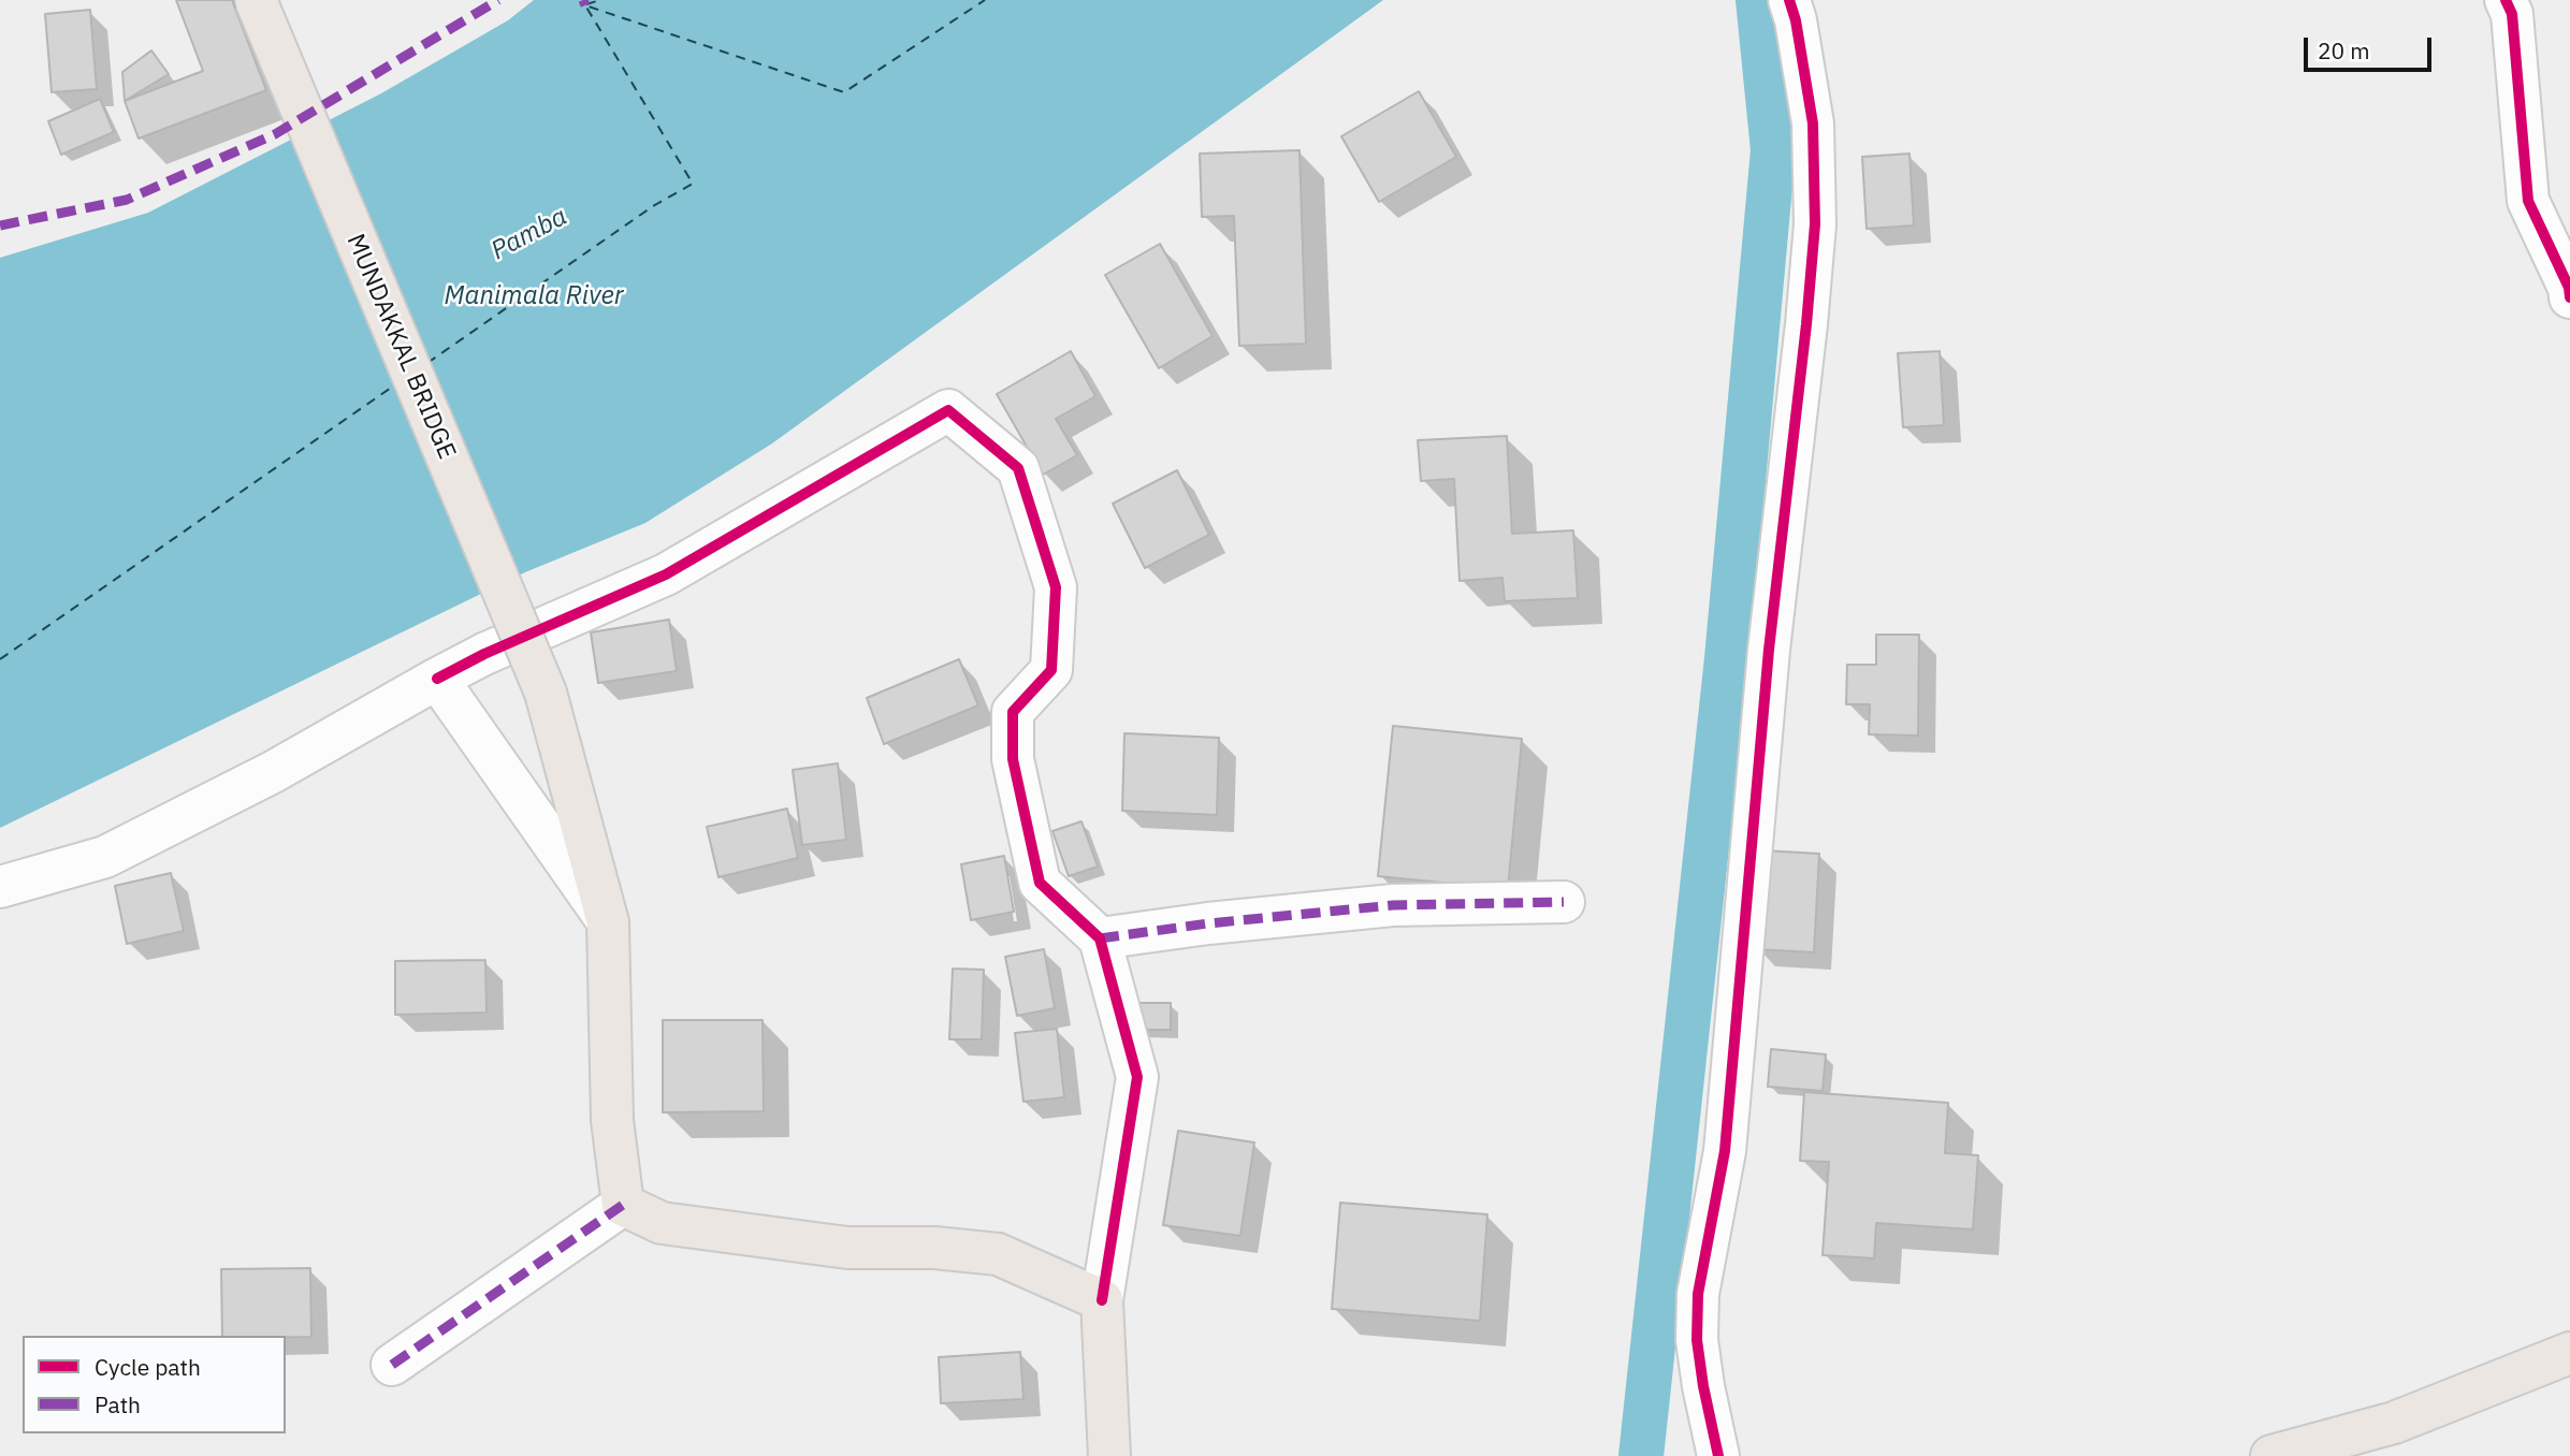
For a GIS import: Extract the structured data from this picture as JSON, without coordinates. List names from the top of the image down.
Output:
{
  "streets": {
    "main road": ["MUNDAKKAL BRIDGE"]
  },
  "water": ["Pamba", "Manimala River"],
  "legend": ["Cycle path", "Path"],
  "scale_bar": "20 m"
}
